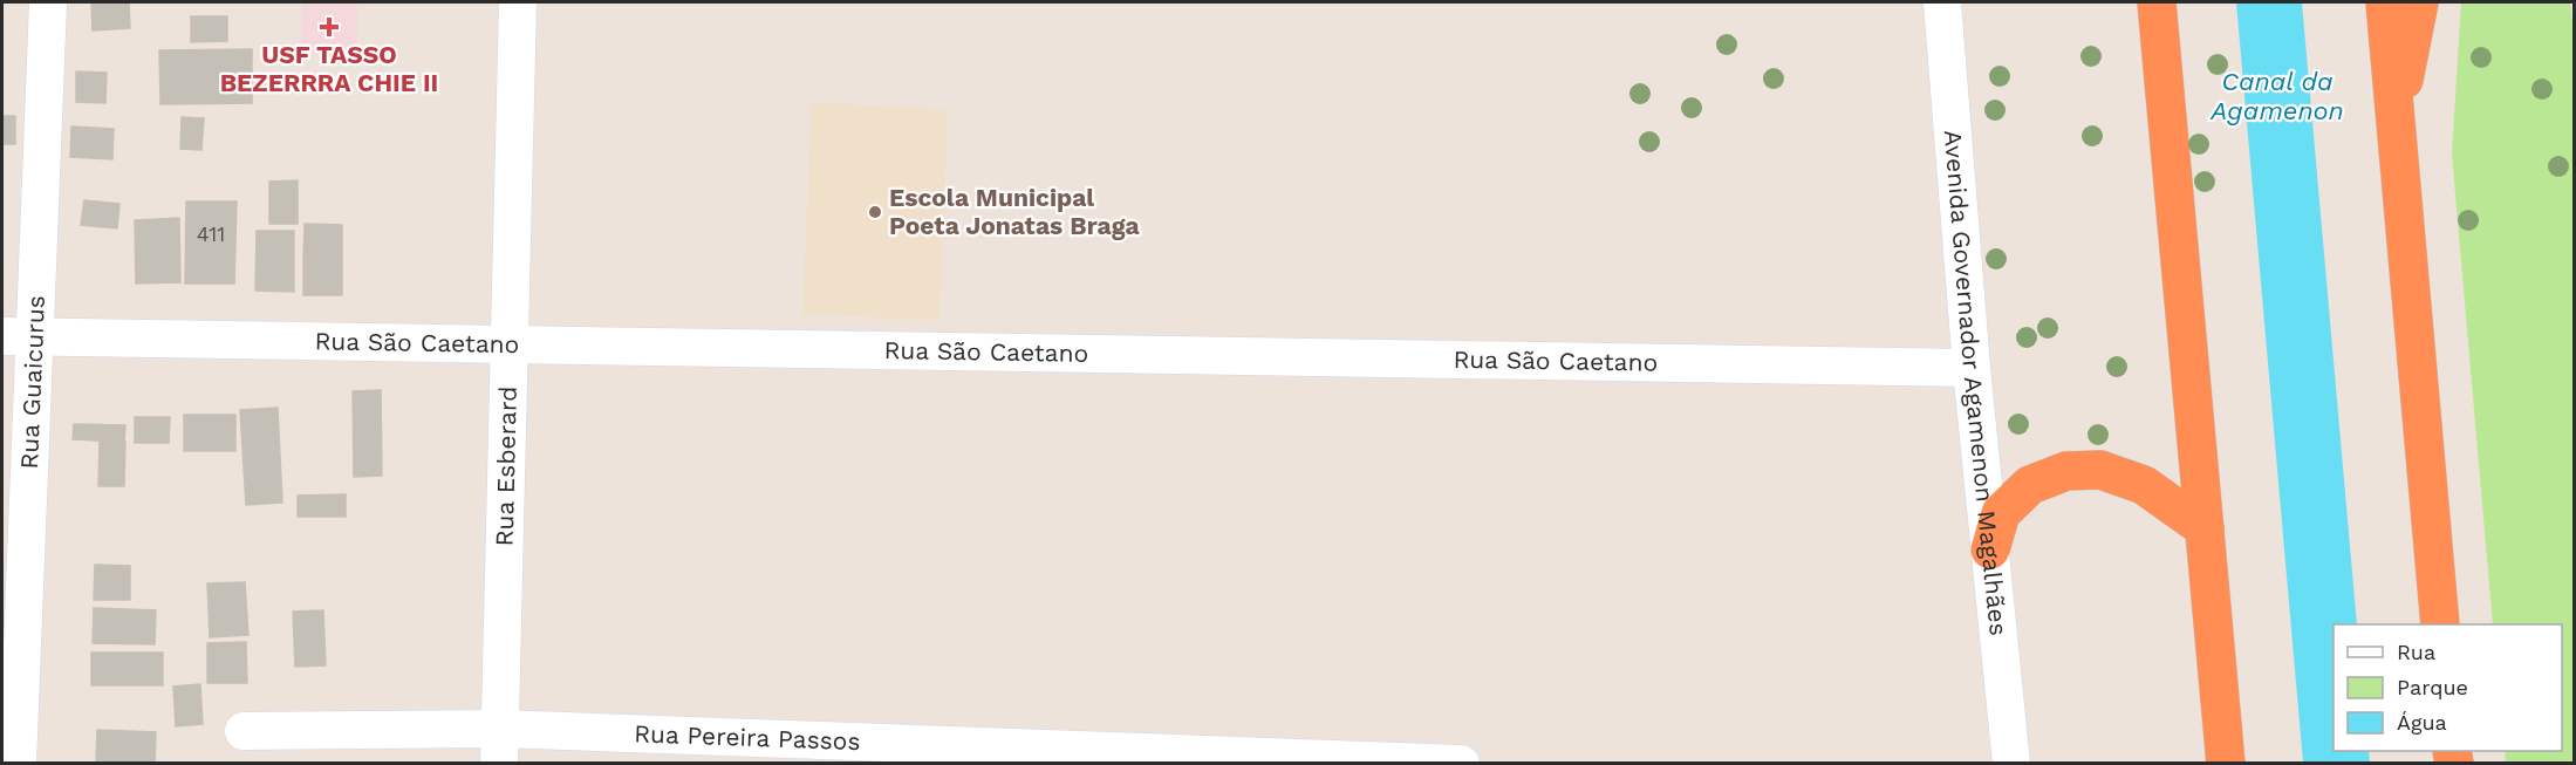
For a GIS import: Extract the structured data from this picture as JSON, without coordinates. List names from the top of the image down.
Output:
{
  "streets": {
    "street": [
      "Rua São Caetano",
      "Rua Guaicurus",
      "Avenida Governador Agamenon Magalhães",
      "Rua Esberard",
      "Rua Pereira Passos"
    ]
  },
  "crossings": [
    ["Rua São Caetano", "Rua Guaicurus"],
    ["Rua São Caetano", "Avenida Governador Agamenon Magalhães"],
    ["Rua São Caetano", "Rua Esberard"],
    ["Rua Esberard", "Rua Pereira Passos"]
  ],
  "water": ["Canal da Agamenon"],
  "places": {
    "health": ["USF TASSO BEZERRRA CHIE II"],
    "other": ["Escola Municipal Poeta Jonatas Braga"]
  },
  "house_numbers": ["411"],
  "legend": ["Rua", "Parque", "Água"]
}
